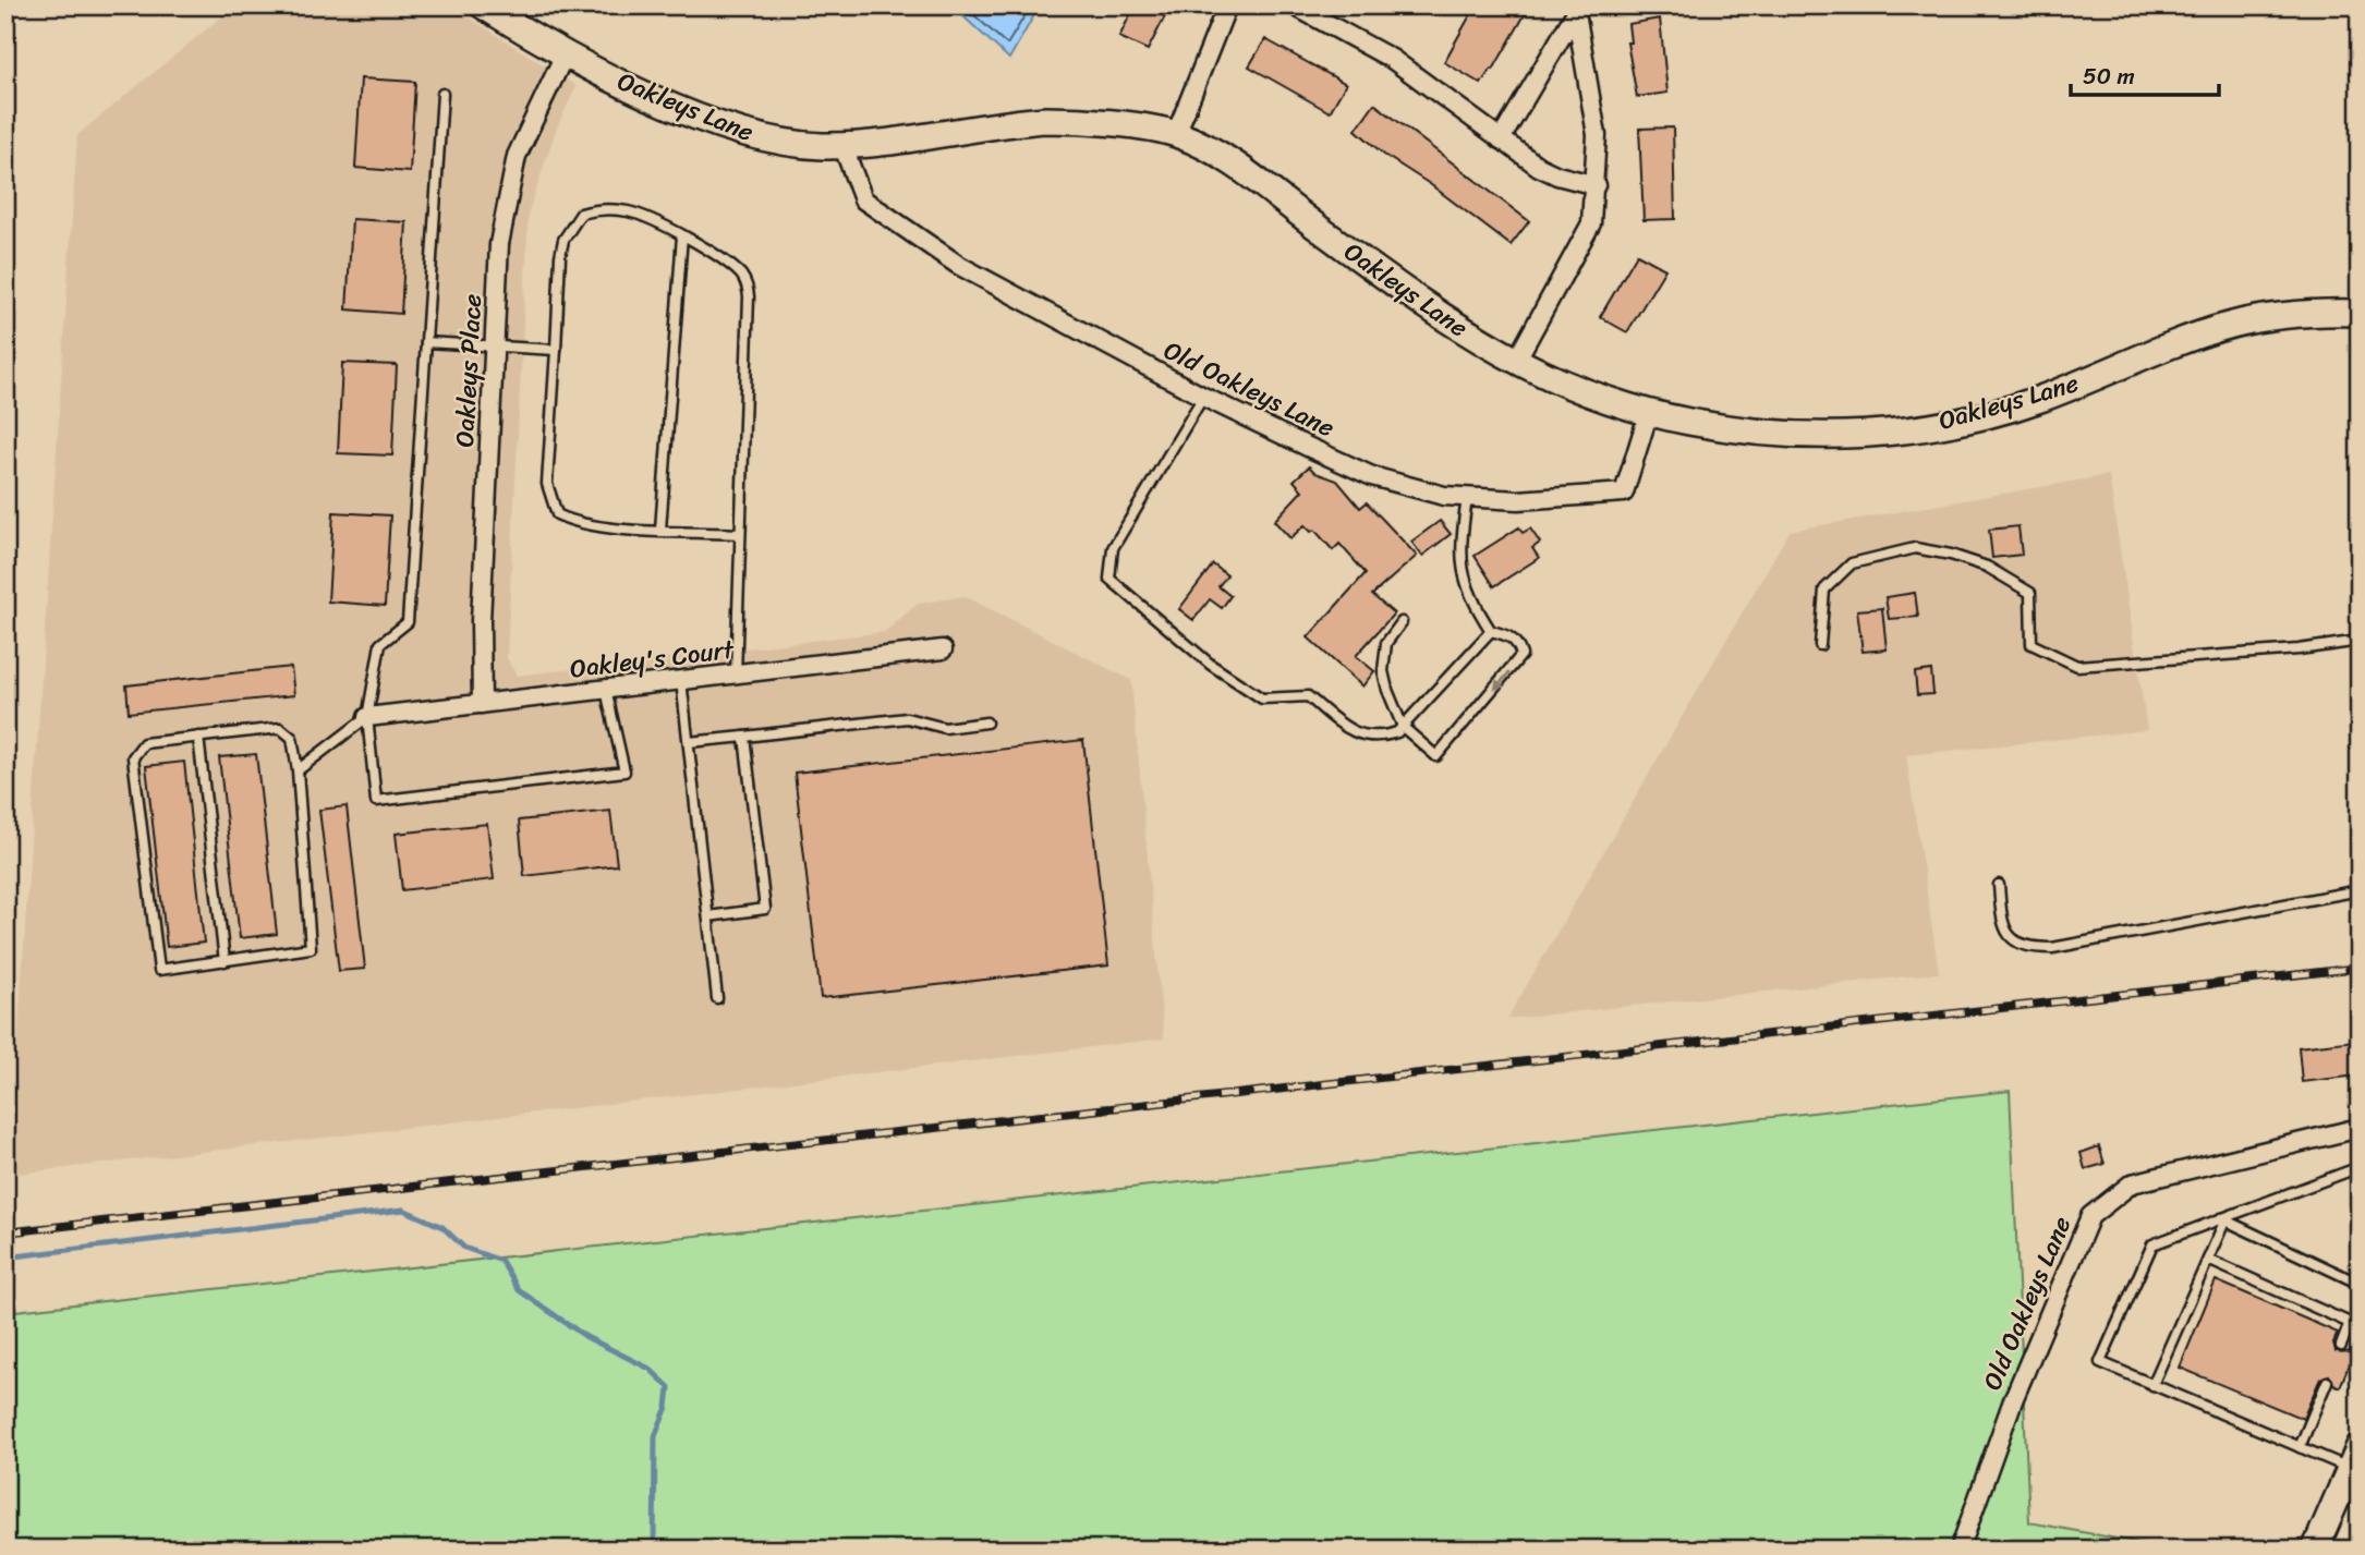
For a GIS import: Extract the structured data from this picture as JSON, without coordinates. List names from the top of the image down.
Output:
{
  "streets": {
    "street": [
      "Oakleys Lane",
      "Oakleys Place",
      "Old Oakleys Lane",
      "Oakley's Court"
    ]
  },
  "crossings": [
    ["Oakleys Lane", "Oakleys Place"],
    ["Oakleys Lane", "Old Oakleys Lane"],
    ["Oakleys Place", "Oakley's Court"]
  ],
  "scale_bar": "50 m"
}
